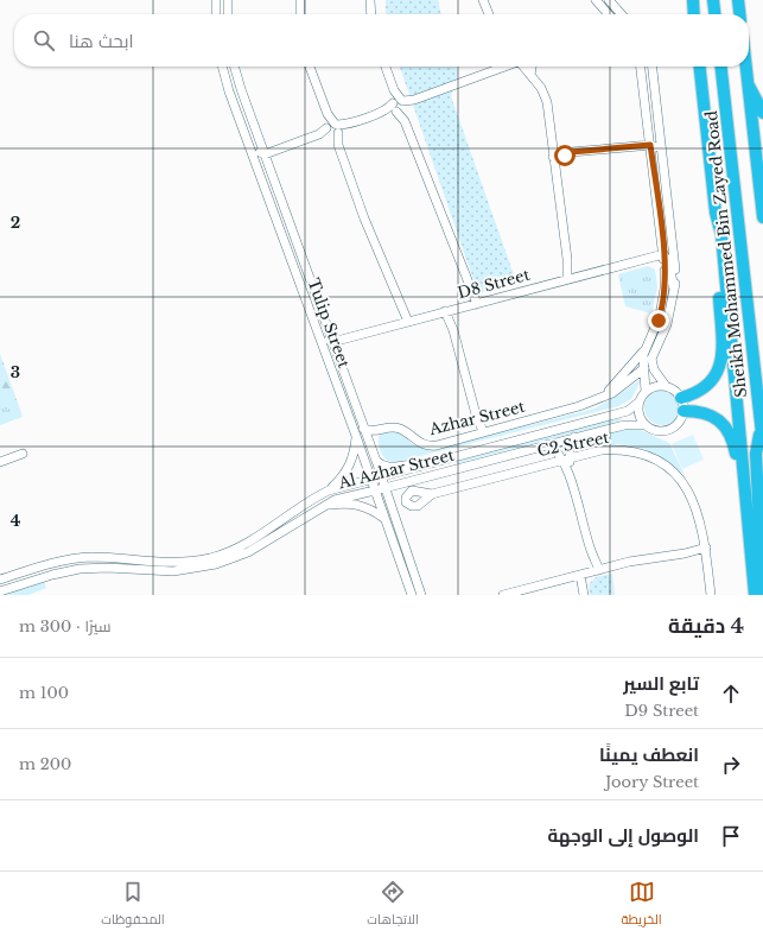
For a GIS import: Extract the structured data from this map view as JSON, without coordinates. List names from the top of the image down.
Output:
{
  "streets": {
    "highway": ["Sheikh Mohammed Bin Zayed Road"],
    "street": [
      "D8 Street",
      "Tulip Street",
      "Azhar Street",
      "C2 Street",
      "Al Azhar Street"
    ]
  },
  "crossings": [
    ["D8 Street", "Tulip Street"],
    ["Tulip Street", "Azhar Street"],
    ["Tulip Street", "Al Azhar Street"]
  ],
  "page": {
    "search": "ابحث هنا",
    "heading": ["4 دقيقة", "سيرًا · 300 m"],
    "list": [
      ["تابع السير", "D9 Street", "100 m"],
      ["انعطف يمينًا", "Joory Street", "200 m"],
      "الوصول إلى الوجهة"
    ],
    "nav": ["الخريطة", "الاتجاهات", "المحفوظات"]
  },
  "grid": {
    "rows": ["2", "3", "4"]
  }
}
